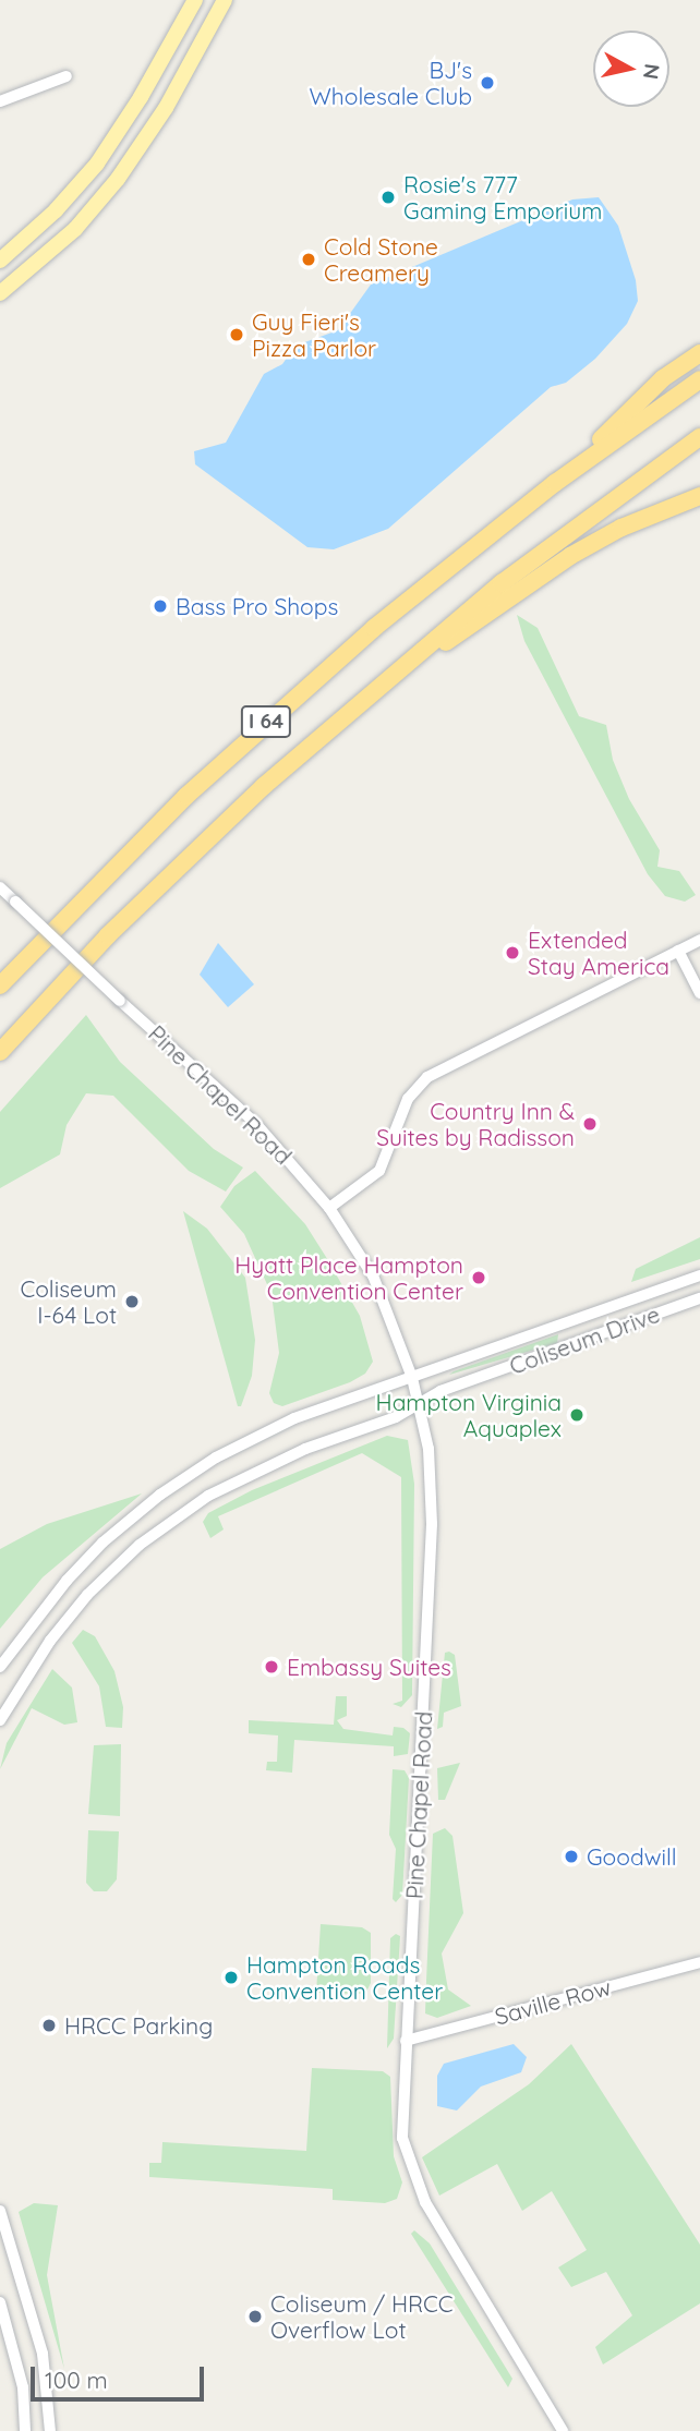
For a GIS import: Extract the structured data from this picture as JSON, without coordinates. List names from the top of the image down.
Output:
{
  "streets": {
    "highway": ["I 64"],
    "street": ["Pine Chapel Road", "Coliseum Drive", "Saville Row"]
  },
  "crossings": [
    ["Pine Chapel Road", "Coliseum Drive"],
    ["Pine Chapel Road", "Saville Row"]
  ],
  "places": [
    "BJ's Wholesale Club",
    "Rosie's 777 Gaming Emporium",
    "Cold Stone Creamery",
    "Guy Fieri's Pizza Parlor",
    "Bass Pro Shops",
    "Extended Stay America",
    "Country Inn & Suites by Radisson",
    "Hyatt Place Hampton Convention Center",
    "Coliseum I-64 Lot",
    "Hampton Virginia Aquaplex",
    "Embassy Suites",
    "Goodwill",
    "Hampton Roads Convention Center",
    "HRCC Parking",
    "Coliseum / HRCC Overflow Lot"
  ],
  "scale_bar": "100 m",
  "north": "right"
}
